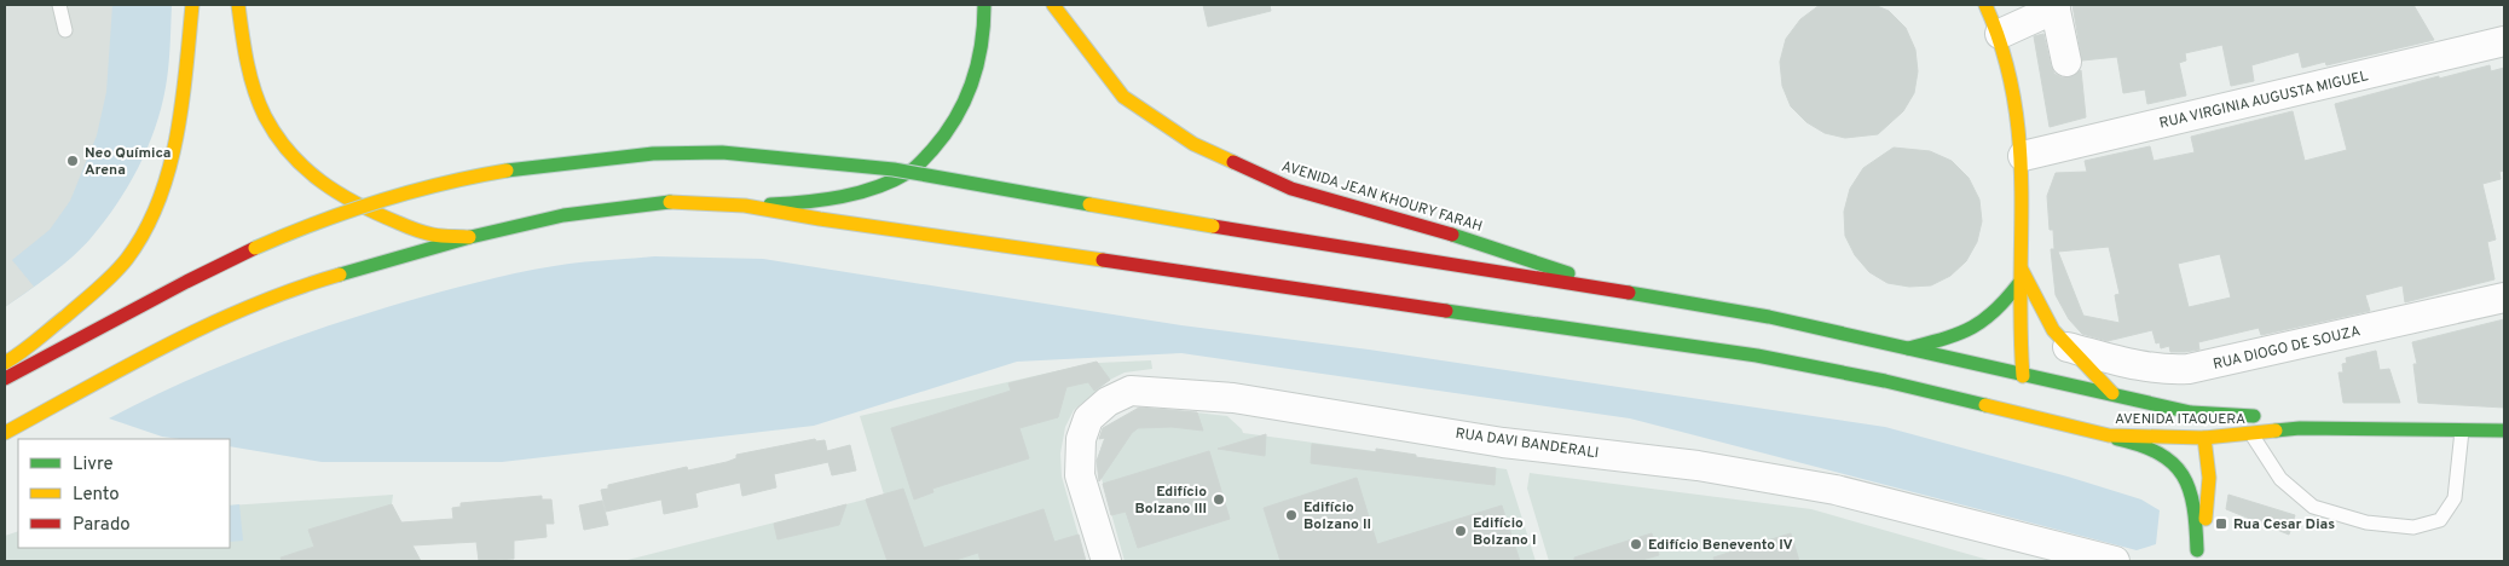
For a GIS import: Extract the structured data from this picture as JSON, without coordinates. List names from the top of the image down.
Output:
{
  "streets": {
    "main road": ["AVENIDA JEAN KHOURY FARAH", "AVENIDA ITAQUERA"],
    "street": ["RUA VIRGINIA AUGUSTA MIGUEL", "RUA DIOGO DE SOUZA", "RUA DAVI BANDERALI"]
  },
  "crossings": [
    ["RUA VIRGINIA AUGUSTA MIGUEL", "AVENIDA ITAQUERA"],
    ["RUA DIOGO DE SOUZA", "AVENIDA ITAQUERA"]
  ],
  "places": {
    "other": [
      "Neo Química Arena",
      "Edifício Bolzano III",
      "Edifício Bolzano II",
      "Edifício Bolzano I",
      "Edifício Benevento IV"
    ],
    "transit": ["Rua Cesar Dias"]
  },
  "legend": ["Livre", "Lento", "Parado"]
}
